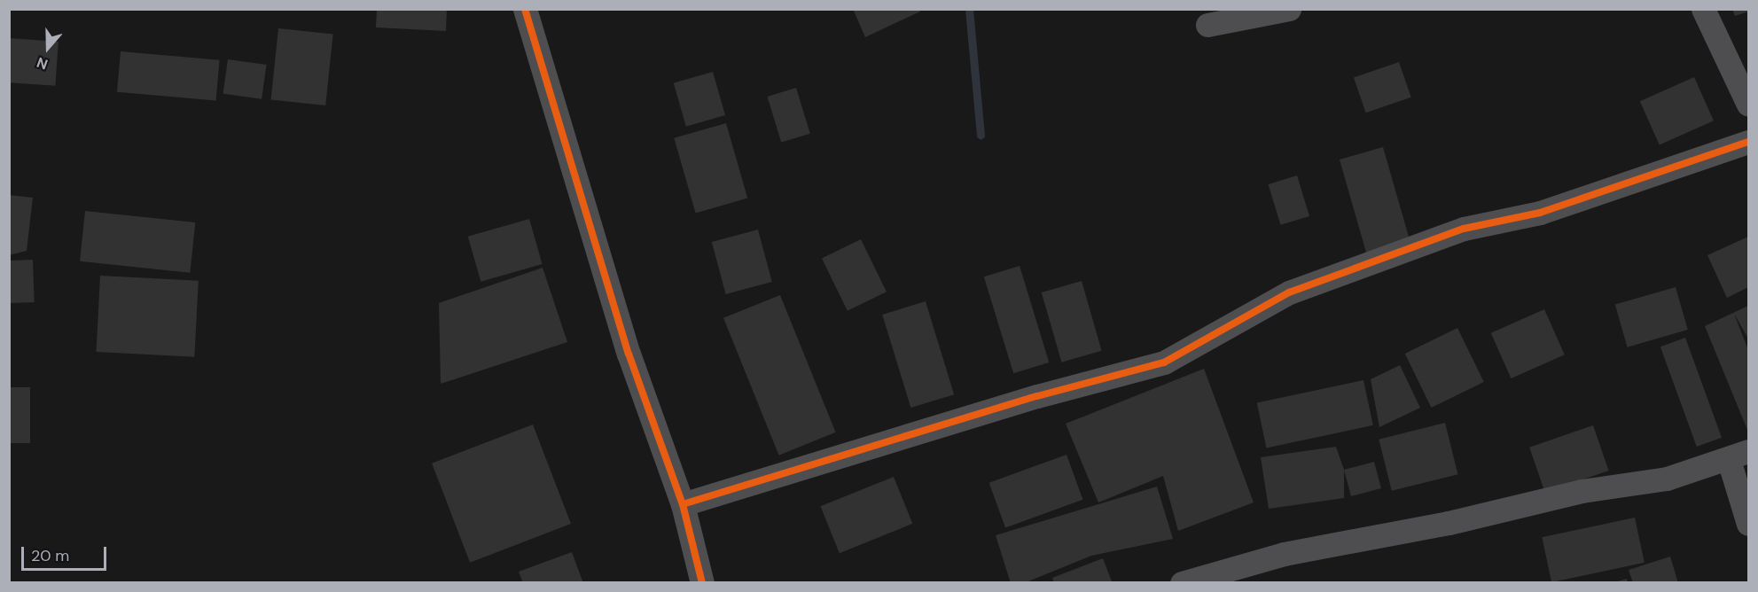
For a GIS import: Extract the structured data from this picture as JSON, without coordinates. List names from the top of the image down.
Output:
{
  "scale_bar": "20 m",
  "north": "bottom"
}
